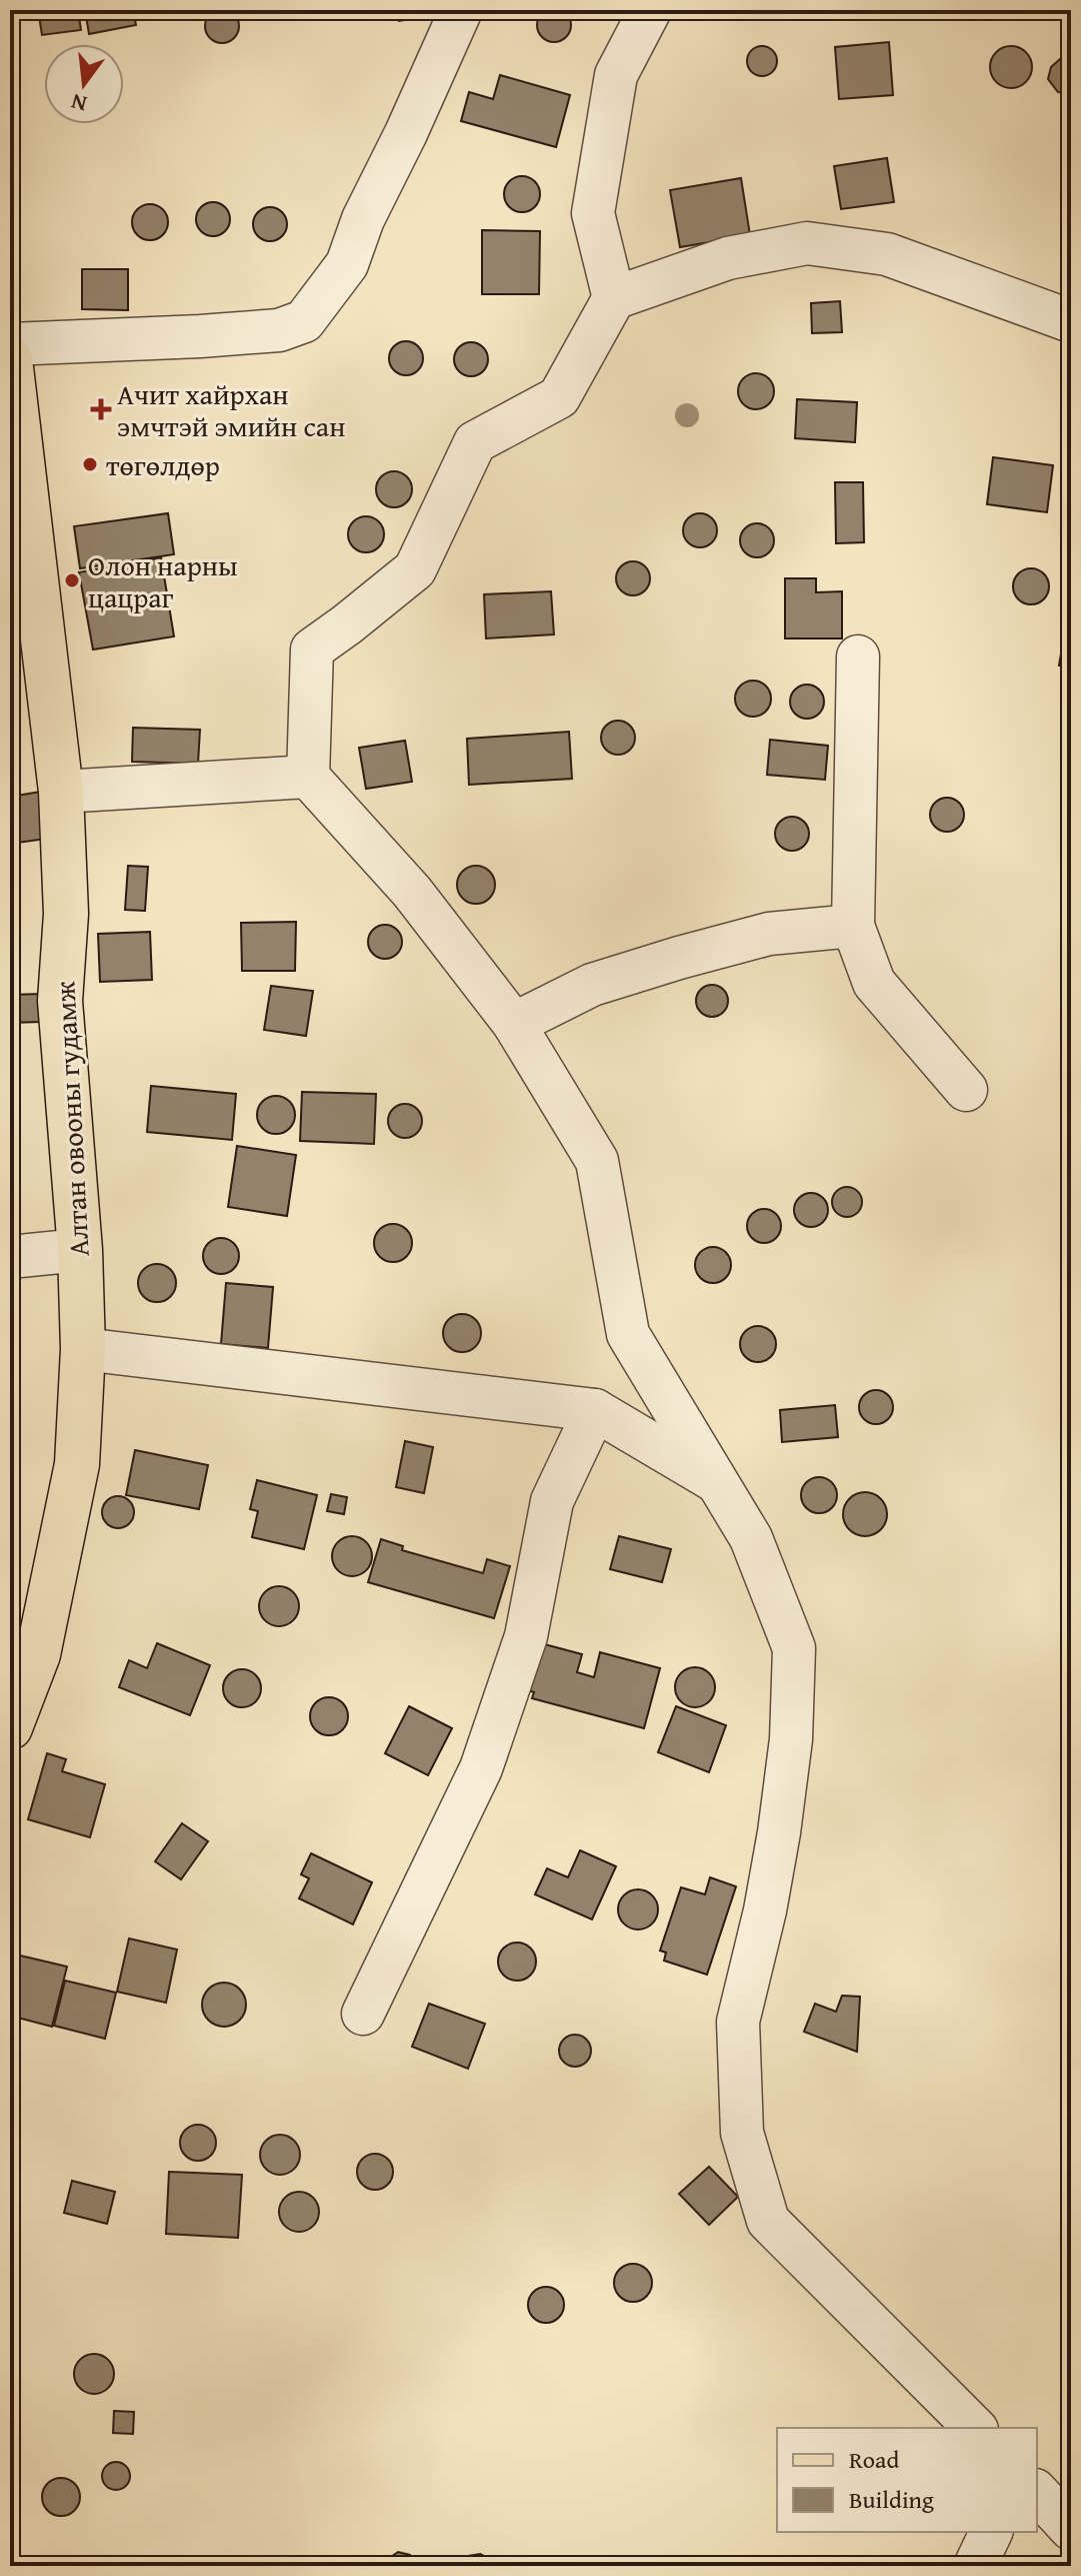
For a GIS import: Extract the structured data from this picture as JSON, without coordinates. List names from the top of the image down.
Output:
{
  "streets": {
    "main road": ["Алтан овооны гудамж"]
  },
  "places": {
    "health": ["Ачит хайрхан эмчтэй эмийн сан"],
    "other": ["төгөлдөр", "Олон нарны цацраг"]
  },
  "legend": ["Road", "Building"],
  "north": "bottom"
}
